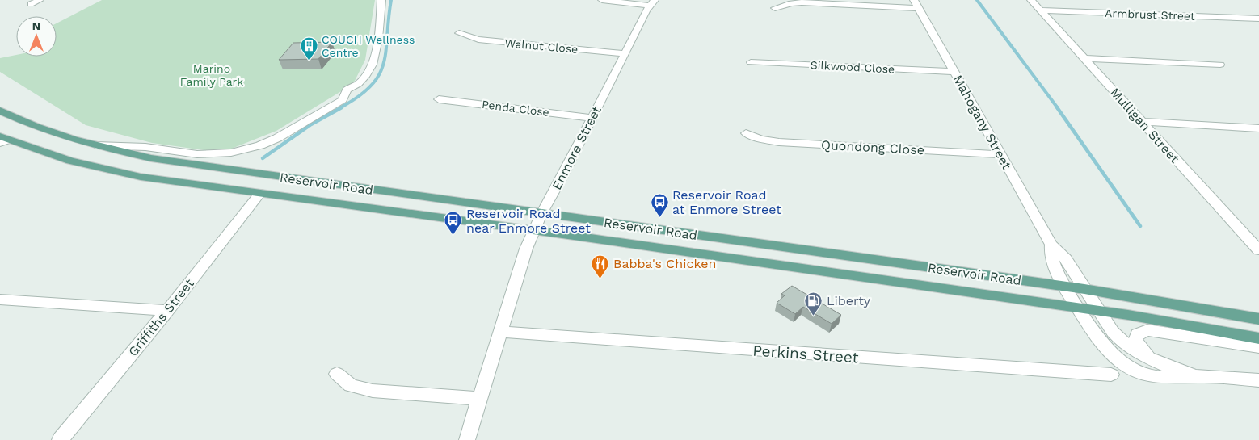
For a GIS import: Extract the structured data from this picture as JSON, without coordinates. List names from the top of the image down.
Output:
{
  "streets": {
    "main road": ["Reservoir Road"],
    "street": [
      "Armbrust Street",
      "Walnut Close",
      "Silkwood Close",
      "Penda Close",
      "Mahogany Street",
      "Mulligan Street",
      "Quondong Close",
      "Enmore Street",
      "Griffiths Street",
      "Perkins Street"
    ]
  },
  "crossings": [
    ["Armbrust Street", "Mulligan Street"],
    ["Walnut Close", "Enmore Street"],
    ["Silkwood Close", "Mahogany Street"],
    ["Penda Close", "Enmore Street"],
    ["Mahogany Street", "Quondong Close"],
    ["Mahogany Street", "Reservoir Road"],
    ["Enmore Street", "Reservoir Road"],
    ["Enmore Street", "Perkins Street"],
    ["Reservoir Road", "Griffiths Street"]
  ],
  "parks": ["Marino Family Park"],
  "places": {
    "building": ["COUCH Wellness Centre"],
    "bus stop": ["Reservoir Road at Enmore Street", "Reservoir Road near Enmore Street"],
    "restaurant": ["Babba's Chicken"],
    "fuel station": ["Liberty"]
  },
  "north": "top"
}
